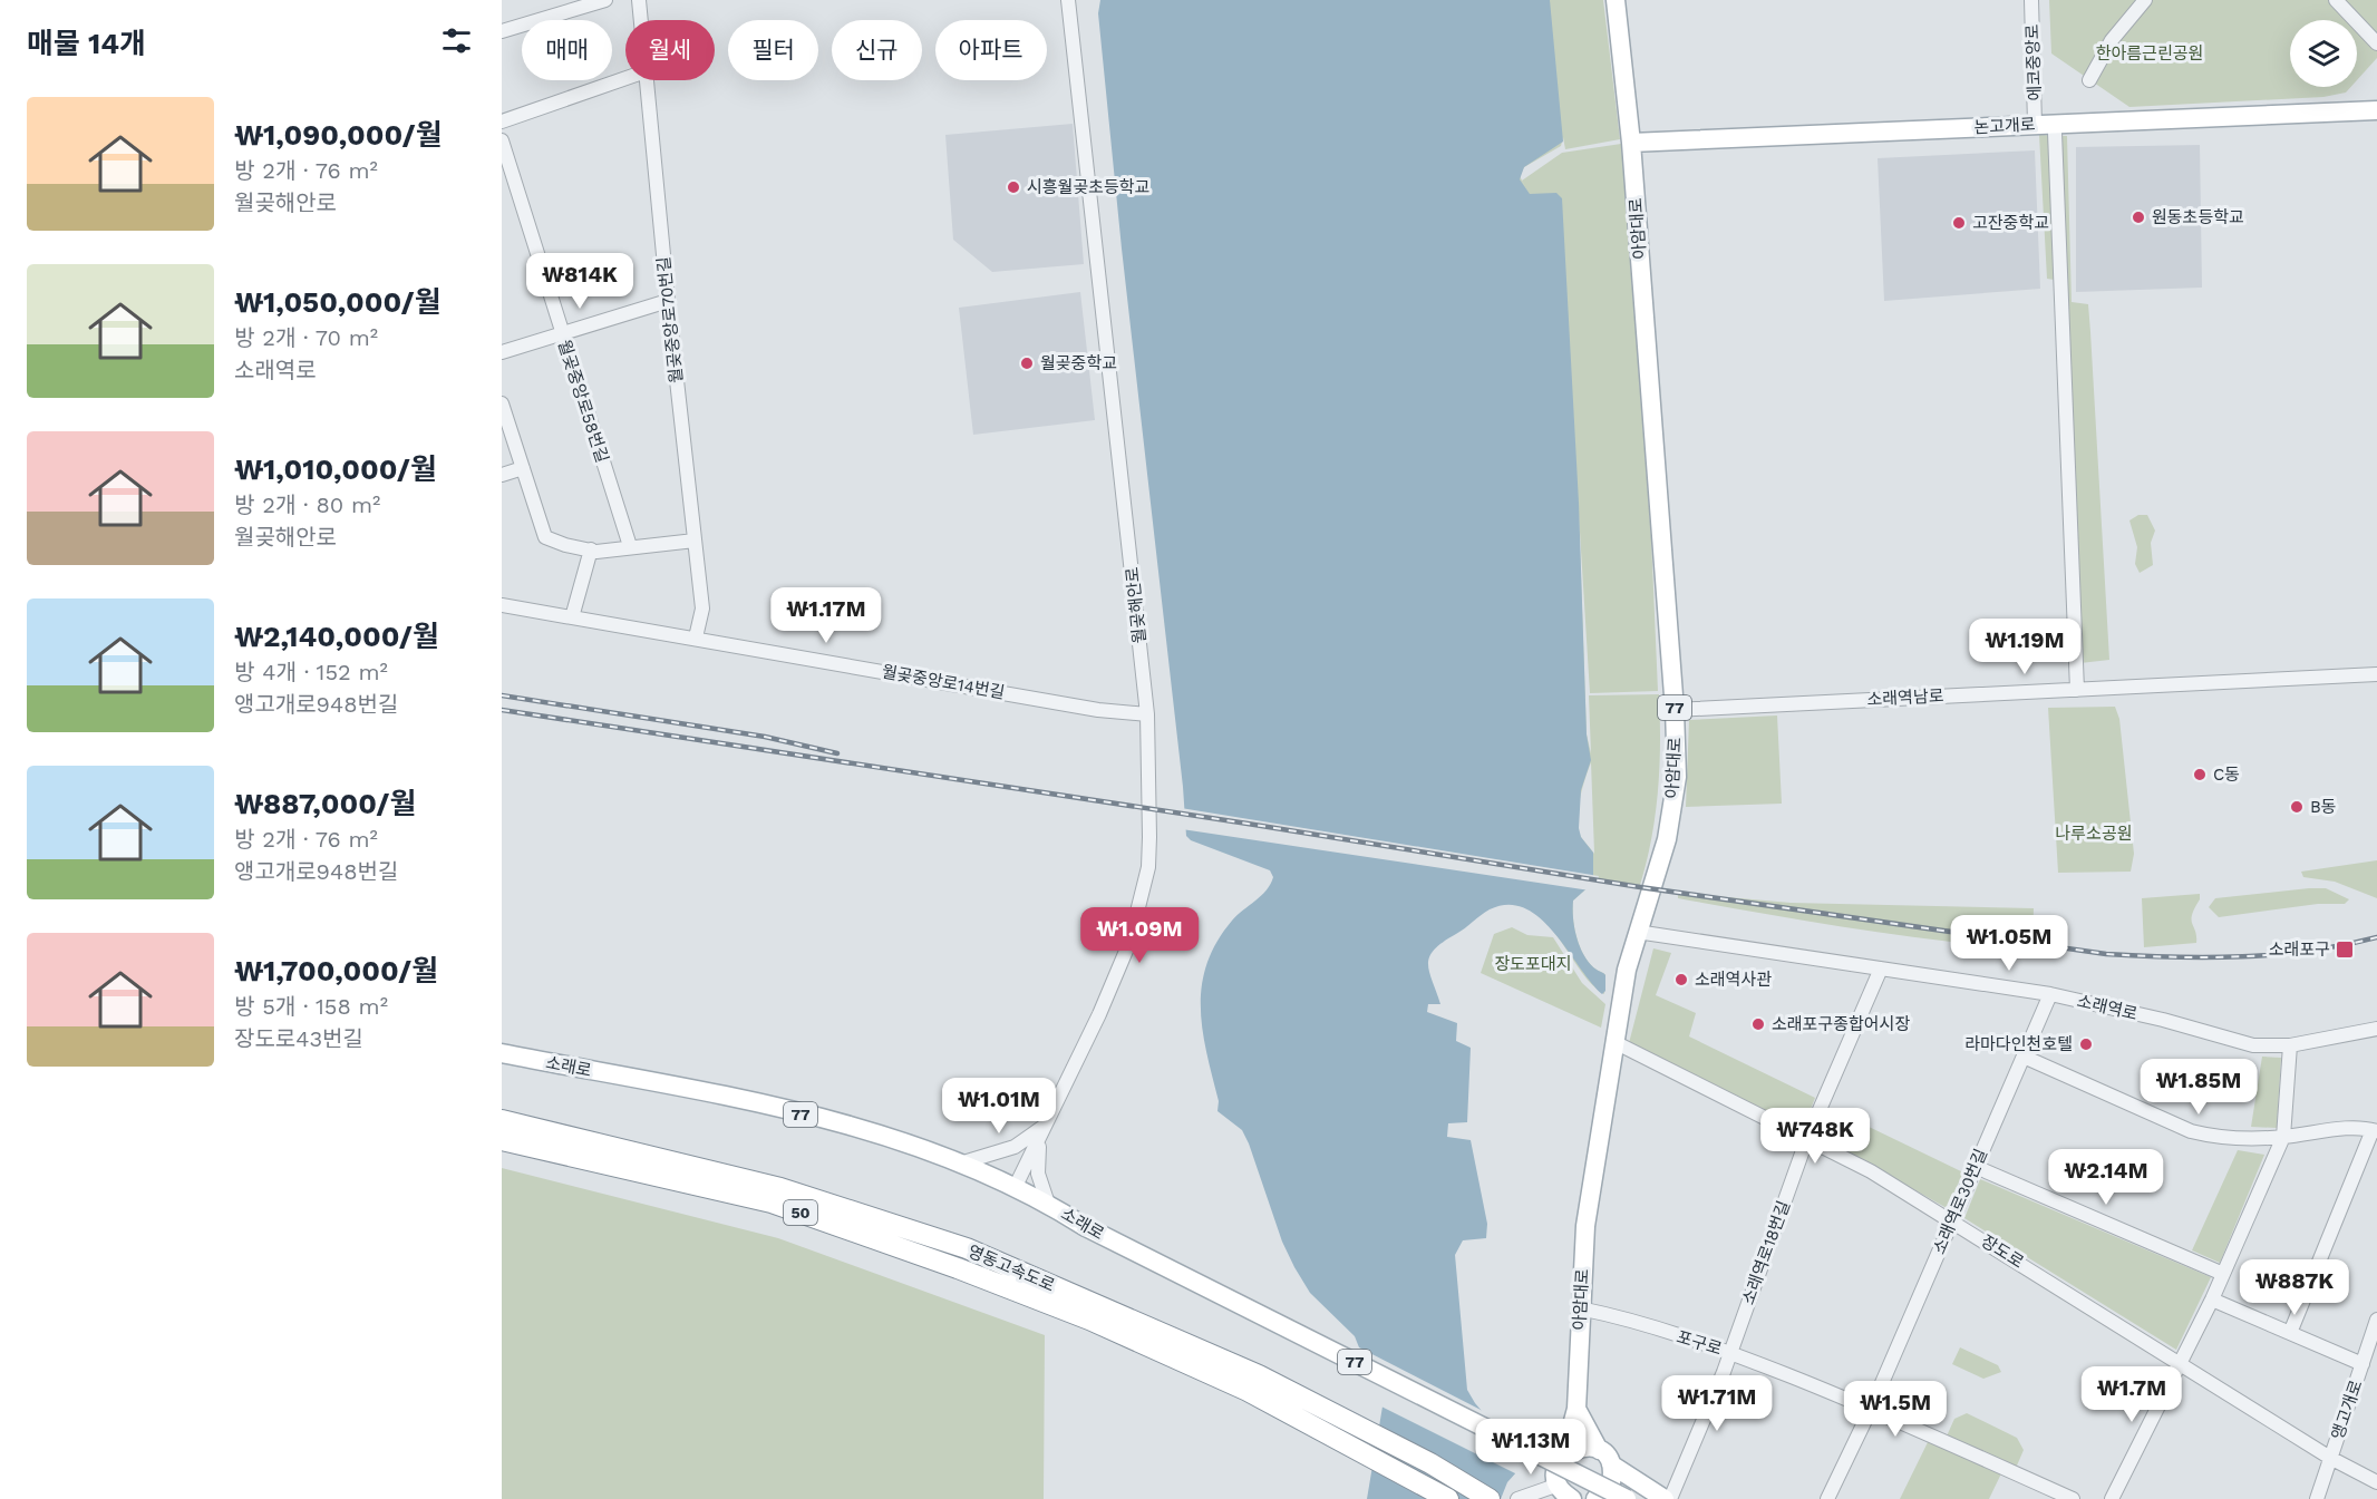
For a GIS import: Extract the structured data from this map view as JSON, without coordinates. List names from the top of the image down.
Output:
{
  "streets": {
    "highway": ["50", "영동고속도로"],
    "main road": [
      "논고개로",
      "아암대로",
      "77",
      "소래로"
    ],
    "street": [
      "에코중앙로",
      "월곶중앙로70번길",
      "월곶중앙로58번길",
      "월곶해안로",
      "월곶중앙로14번길",
      "소래역남로",
      "소래역로",
      "소래역로30번길",
      "장도로",
      "소래역로18번길",
      "포구로",
      "앵고개로"
    ]
  },
  "crossings": [
    ["에코중앙로", "논고개로"],
    ["논고개로", "아암대로"],
    ["아암대로", "소래역남로"],
    ["아암대로", "77"],
    ["아암대로", "소래역로"],
    ["아암대로", "장도로"],
    ["아암대로", "포구로"],
    ["월곶중앙로70번길", "월곶중앙로14번길"],
    ["월곶해안로", "월곶중앙로14번길"],
    ["월곶해안로", "소래로"],
    ["소래역로", "소래역로30번길"],
    ["소래역로", "소래역로18번길"],
    ["소래역로30번길", "장도로"],
    ["소래역로30번길", "포구로"],
    ["장도로", "소래역로18번길"],
    ["장도로", "앵고개로"],
    ["소래역로18번길", "포구로"]
  ],
  "parks": ["한아름근린공원", "나루소공원", "장도포대지"],
  "places": {
    "other": [
      "시흥월곶초등학교",
      "원동초등학교",
      "고잔중학교",
      "월곶중학교",
      "C동",
      "B동",
      "소래역사관",
      "소래포구종합어시장",
      "라마다인천호텔"
    ],
    "transit": ["소래포구"]
  },
  "page": {
    "heading": "매물 14개",
    "chip": [
      "매매",
      "월세",
      "필터",
      "신규",
      "아파트"
    ],
    "list": [
      {
        "name": "₩1,090,000/월",
        "note": "방 2개 · 76 m² · 월곶해안로"
      },
      {
        "name": "₩1,050,000/월",
        "note": "방 2개 · 70 m² · 소래역로"
      },
      {
        "name": "₩1,010,000/월",
        "note": "방 2개 · 80 m² · 월곶해안로"
      },
      {
        "name": "₩2,140,000/월",
        "note": "방 4개 · 152 m² · 앵고개로948번길"
      },
      {
        "name": "₩887,000/월",
        "note": "방 2개 · 76 m² · 앵고개로948번길"
      },
      {
        "name": "₩1,700,000/월",
        "note": "방 5개 · 158 m² · 장도로43번길"
      }
    ],
    "price": [
      "₩814K",
      "₩1.17M",
      "₩1.19M",
      "₩1.09M",
      "₩1.05M",
      "₩1.85M",
      "₩1.01M",
      "₩748K",
      "₩2.14M",
      "₩887K",
      "₩1.7M",
      "₩1.71M",
      "₩1.5M",
      "₩1.13M"
    ]
  }
}
